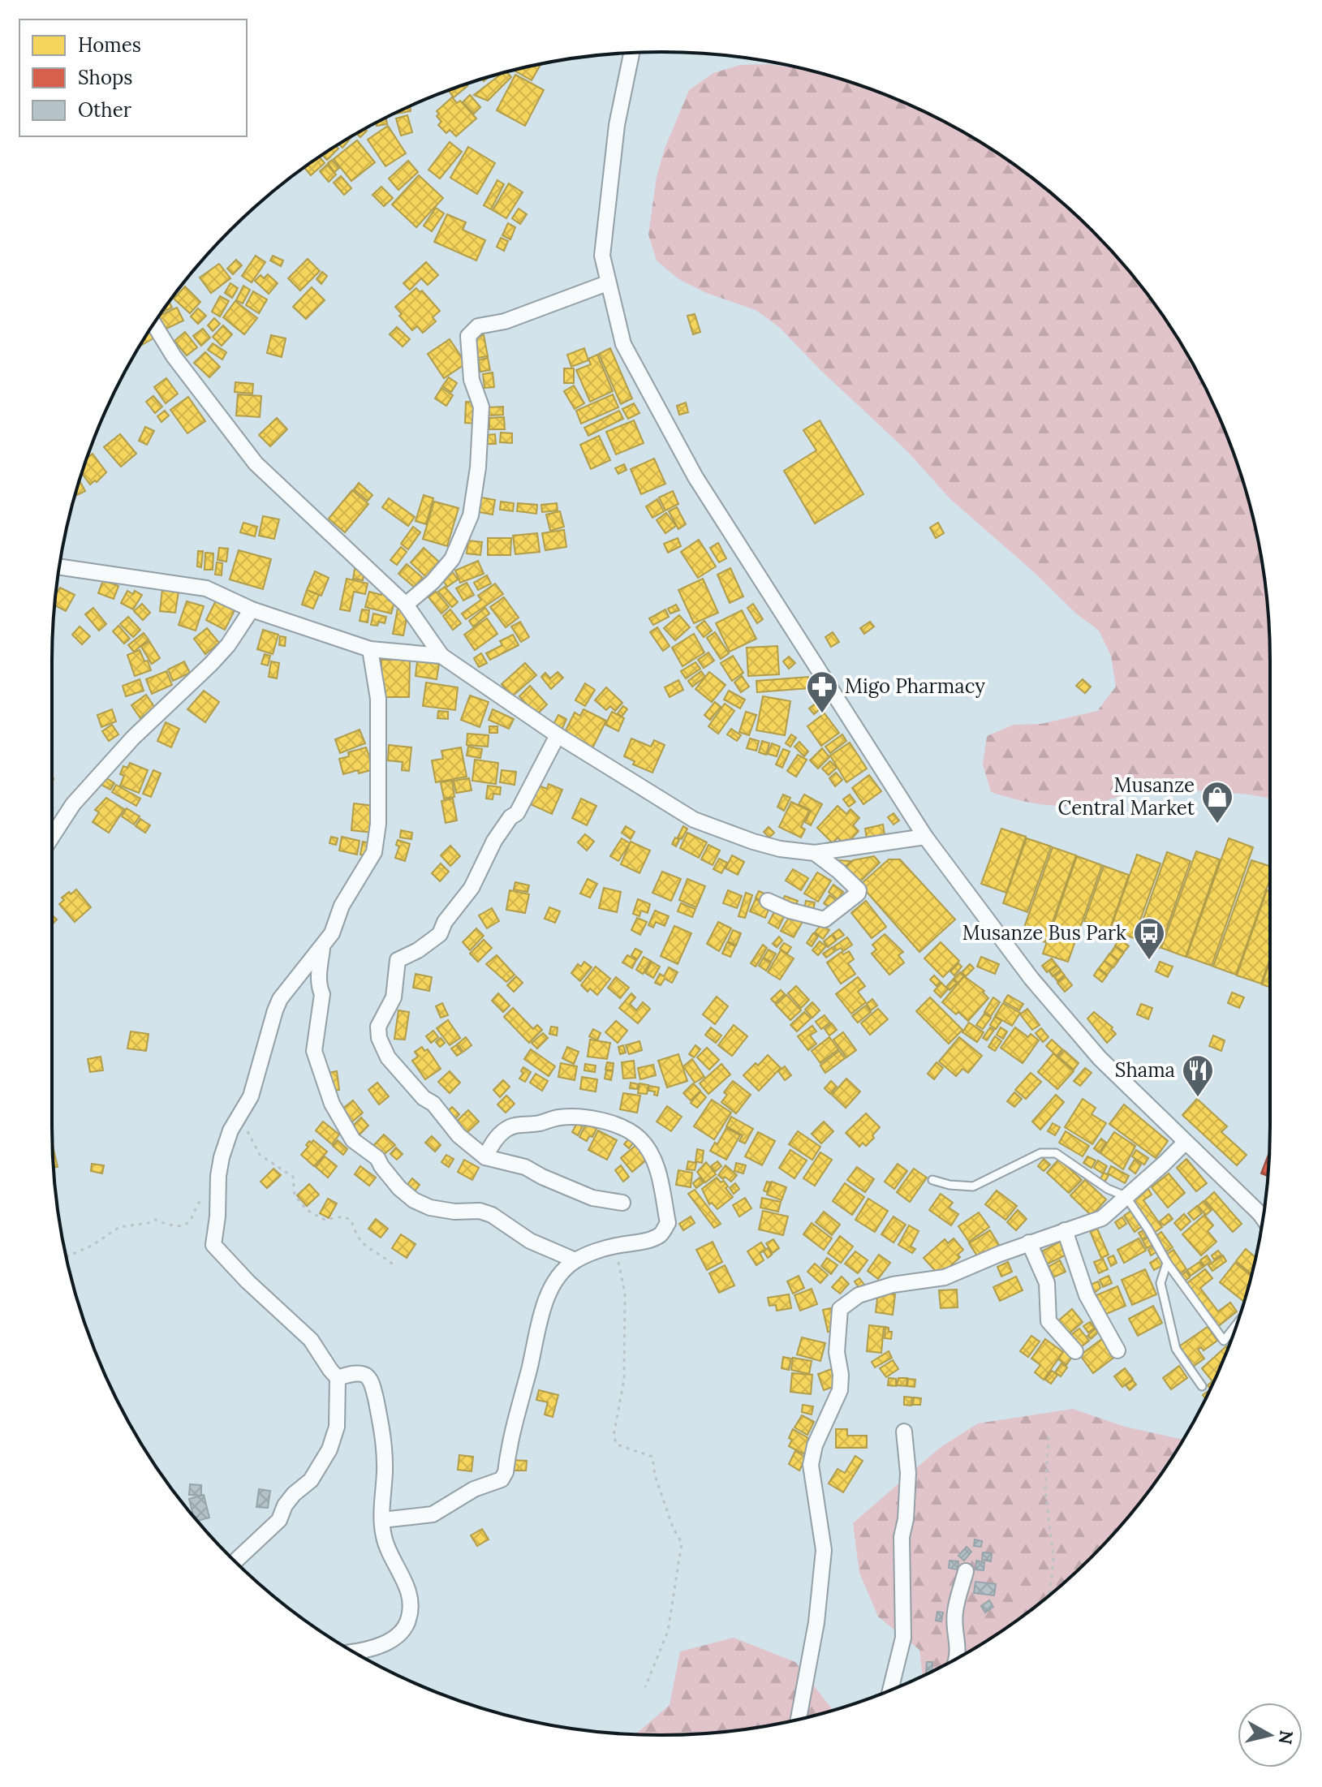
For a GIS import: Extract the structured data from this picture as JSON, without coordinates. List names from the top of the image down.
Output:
{
  "places": {
    "pharmacy": ["Migo Pharmacy"],
    "shop": ["Musanze Central Market"],
    "bus stop": ["Musanze Bus Park"],
    "restaurant": ["Shama"]
  },
  "legend": ["Homes", "Shops", "Other"],
  "north": "right"
}
